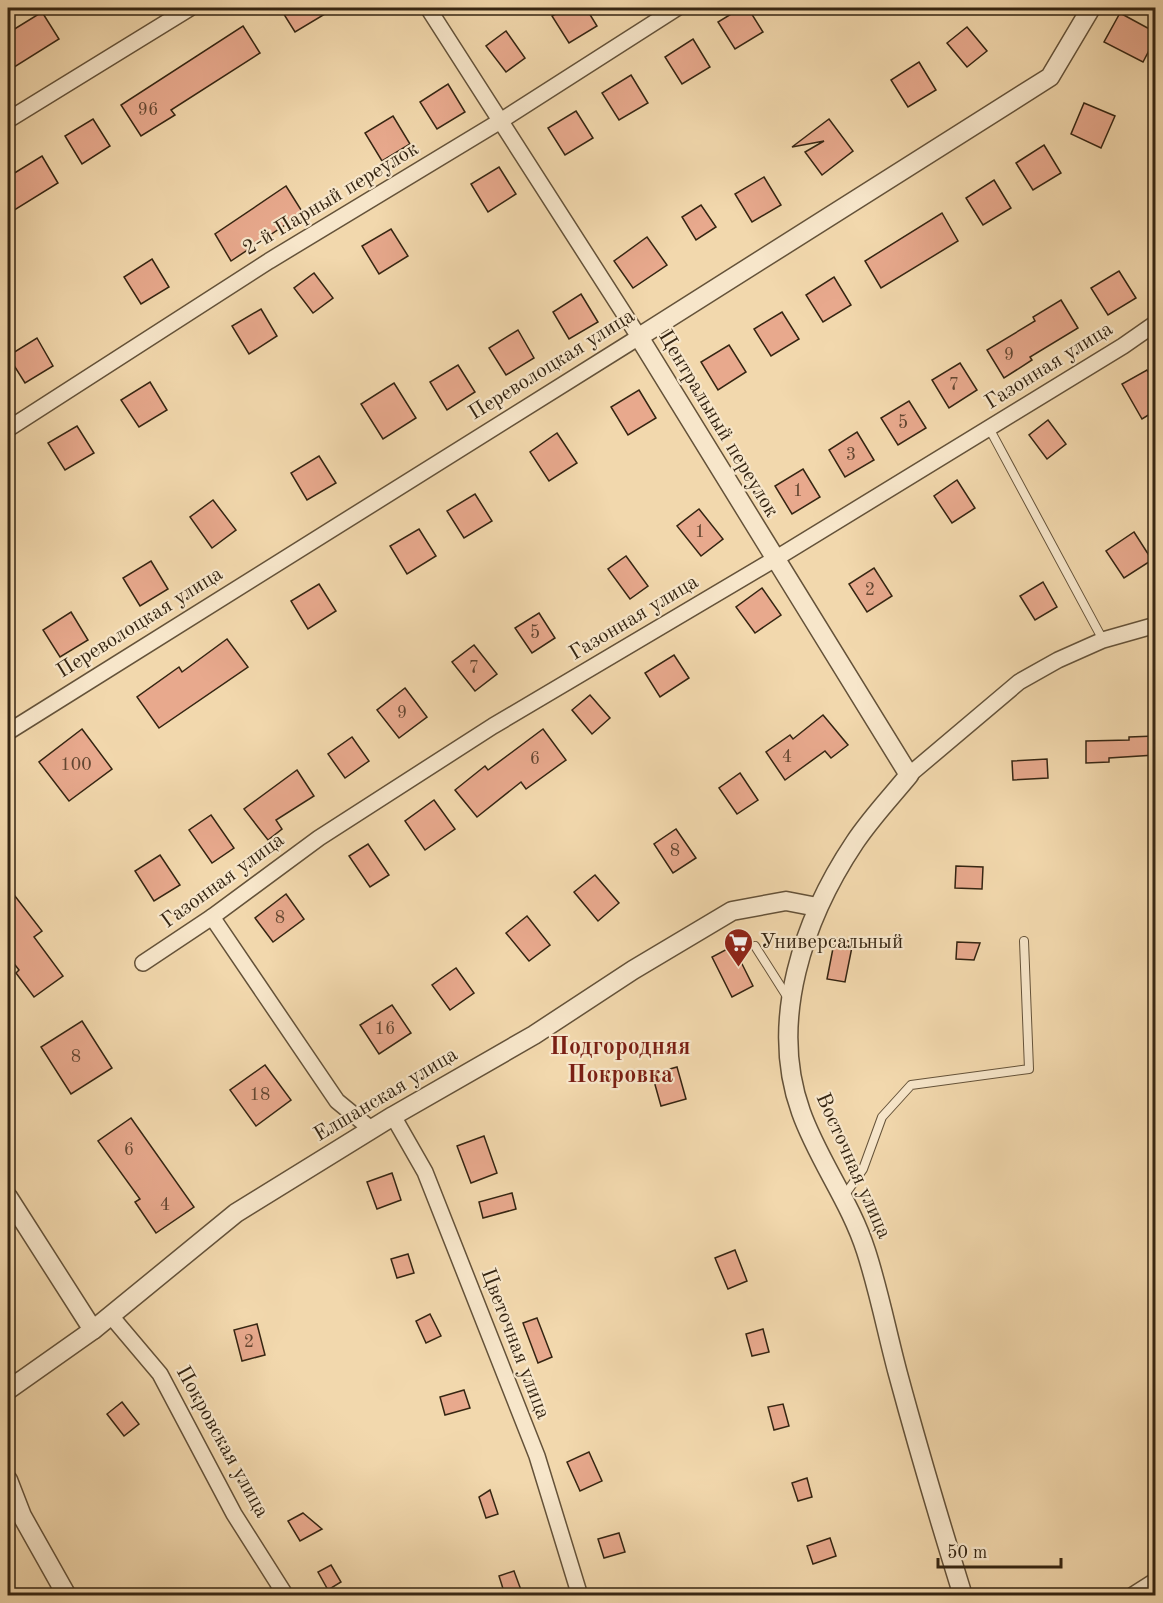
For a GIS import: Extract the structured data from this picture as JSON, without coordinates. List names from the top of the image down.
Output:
{
  "streets": {
    "street": [
      "2-й Парный переулок",
      "Переволоцкая улица",
      "Газонная улица",
      "Центральный переулок",
      "Елшанская улица",
      "Восточная улица",
      "Цветочная улица",
      "Покровская улица"
    ]
  },
  "crossings": [
    ["2-й Парный переулок", "Центральный переулок"],
    ["Переволоцкая улица", "Центральный переулок"],
    ["Газонная улица", "Центральный переулок"],
    ["Центральный переулок", "Восточная улица"],
    ["Елшанская улица", "Восточная улица"],
    ["Елшанская улица", "Цветочная улица"],
    ["Елшанская улица", "Покровская улица"]
  ],
  "districts": ["Подгородняя Покровка"],
  "places": {
    "supermarket": ["Универсальный"]
  },
  "house_numbers": [
    "96",
    "9",
    "7",
    "5",
    "3",
    "1",
    "1",
    "2",
    "5",
    "7",
    "9",
    "4",
    "6",
    "100",
    "8",
    "8",
    "16",
    "8",
    "18",
    "6",
    "4",
    "2"
  ],
  "scale_bar": "50 m"
}
